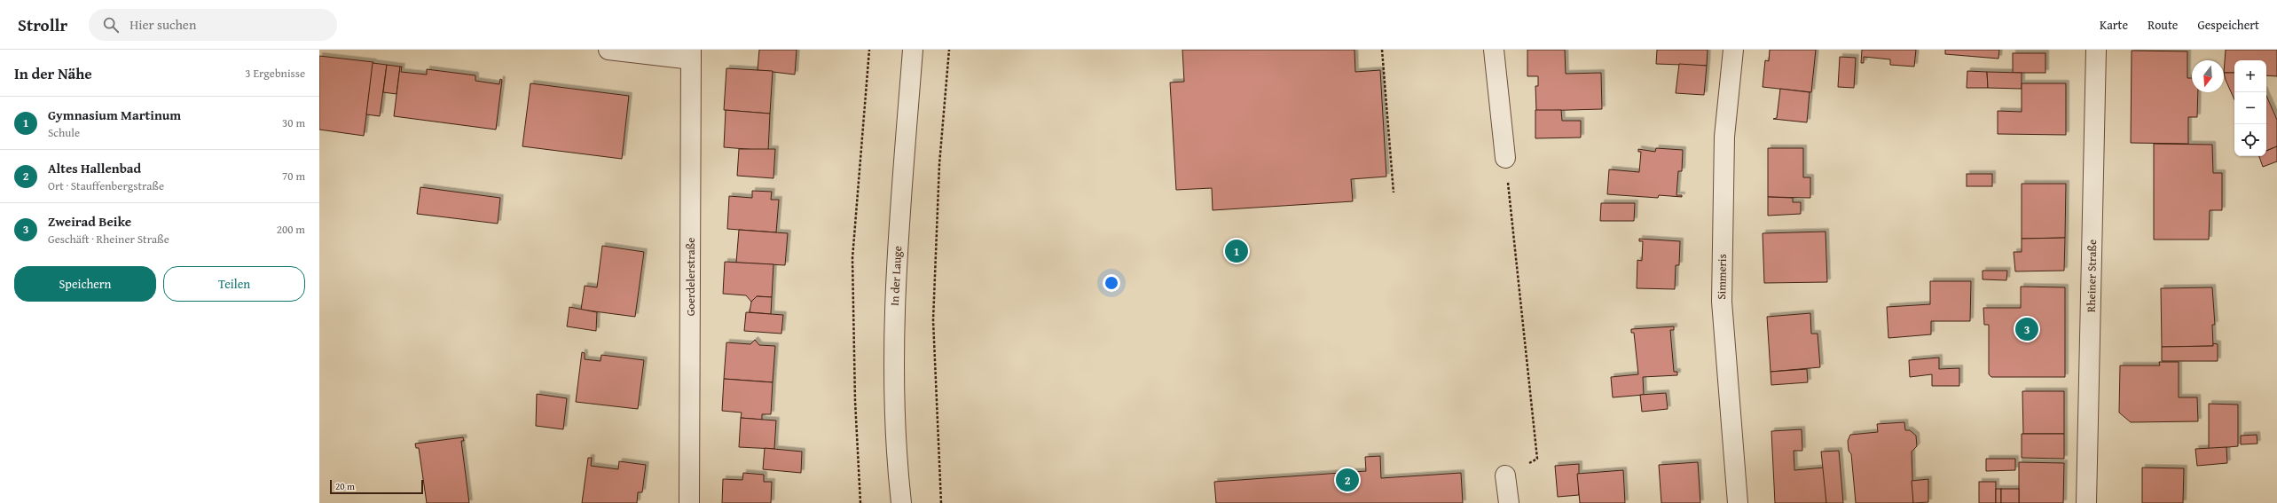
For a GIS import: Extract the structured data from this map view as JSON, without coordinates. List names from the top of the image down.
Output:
{
  "streets": {
    "street": [
      "In der Lauge",
      "Rheiner Straße",
      "Goerdelerstraße",
      "Simmeris"
    ]
  },
  "scale_bar": "20 m",
  "north": "bottom",
  "page": {
    "header": "Strollr",
    "search": "Hier suchen",
    "nav": ["Karte", "Route", "Gespeichert"],
    "heading": ["In der Nähe", "3 Ergebnisse"],
    "map_buttons": ["+", "−"],
    "list": [
      {
        "mark": "1",
        "name": "Gymnasium Martinum",
        "note": "Schule",
        "value": "30 m"
      },
      {
        "mark": "2",
        "name": "Altes Hallenbad",
        "note": "Ort · Stauffenbergstraße",
        "value": "70 m"
      },
      {
        "mark": "3",
        "name": "Zweirad Beike",
        "note": "Geschäft · Rheiner Straße",
        "value": "200 m"
      }
    ],
    "pins": ["1", "3", "2"],
    "buttons": ["Speichern", "Teilen"],
    "scale": "20 m"
  }
}
